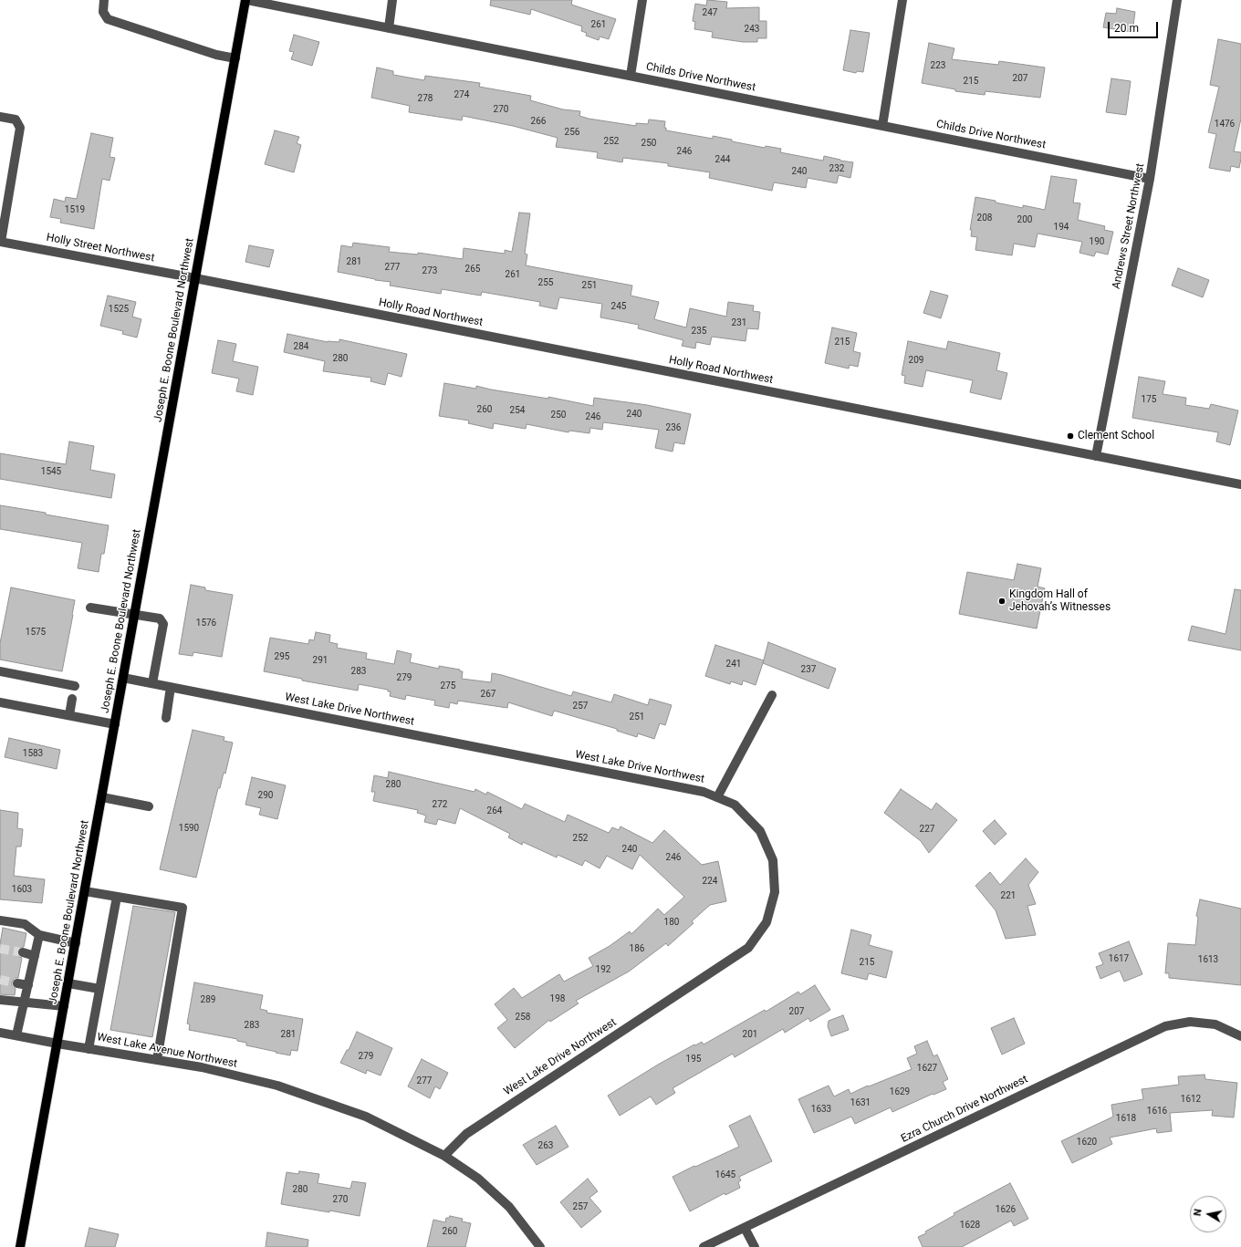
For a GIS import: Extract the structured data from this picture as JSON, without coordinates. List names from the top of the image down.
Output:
{
  "streets": {
    "main road": ["Joseph E. Boone Boulevard Northwest"],
    "street": [
      "Childs Drive Northwest",
      "Andrews Street Northwest",
      "Holly Street Northwest",
      "Holly Road Northwest",
      "West Lake Drive Northwest",
      "West Lake Avenue Northwest",
      "Ezra Church Drive Northwest"
    ]
  },
  "crossings": [
    ["Childs Drive Northwest", "Andrews Street Northwest"],
    ["Childs Drive Northwest", "Joseph E. Boone Boulevard Northwest"],
    ["Andrews Street Northwest", "Holly Road Northwest"],
    ["Holly Street Northwest", "Holly Road Northwest"],
    ["Holly Street Northwest", "Joseph E. Boone Boulevard Northwest"],
    ["Holly Road Northwest", "Joseph E. Boone Boulevard Northwest"],
    ["Joseph E. Boone Boulevard Northwest", "West Lake Drive Northwest"],
    ["Joseph E. Boone Boulevard Northwest", "West Lake Avenue Northwest"],
    ["West Lake Drive Northwest", "West Lake Avenue Northwest"]
  ],
  "places": ["Clement School", "Kingdom Hall of Jehovah’s Witnesses"],
  "house_numbers": [
    "247",
    "261",
    "243",
    "223",
    "207",
    "215",
    "274",
    "278",
    "270",
    "266",
    "1476",
    "256",
    "252",
    "250",
    "246",
    "244",
    "232",
    "240",
    "1519",
    "208",
    "200",
    "194",
    "190",
    "281",
    "277",
    "265",
    "273",
    "261",
    "255",
    "251",
    "245",
    "1525",
    "231",
    "235",
    "215",
    "284",
    "280",
    "209",
    "175",
    "260",
    "254",
    "240",
    "250",
    "246",
    "236",
    "1545",
    "1576",
    "1575",
    "295",
    "291",
    "241",
    "237",
    "283",
    "279",
    "275",
    "267",
    "257",
    "251",
    "1583",
    "280",
    "290",
    "272",
    "264",
    "1590",
    "227",
    "252",
    "240",
    "246",
    "224",
    "1603",
    "221",
    "180",
    "186",
    "1617",
    "1613",
    "215",
    "192",
    "198",
    "289",
    "207",
    "258",
    "283",
    "281",
    "201",
    "279",
    "195",
    "1627",
    "277",
    "1629",
    "1612",
    "1631",
    "1633",
    "1616",
    "1618",
    "1620",
    "263",
    "1645",
    "280",
    "270",
    "257",
    "1626",
    "1628",
    "260"
  ],
  "scale_bar": "20 m",
  "north": "left"
}
